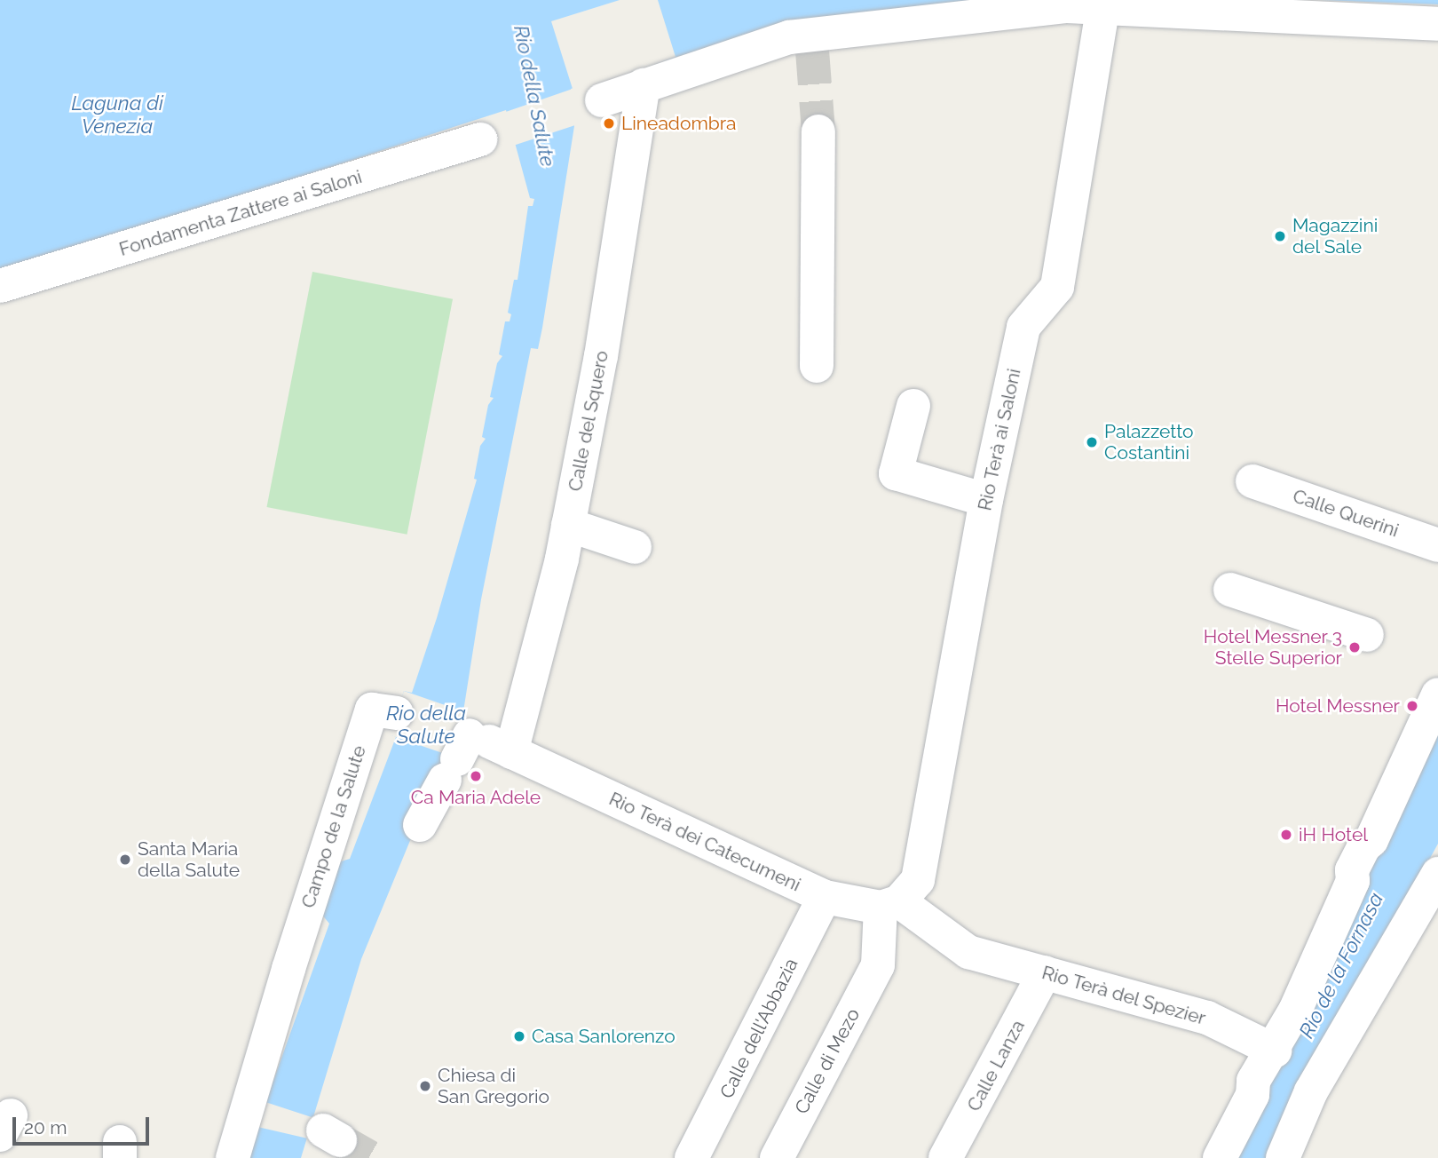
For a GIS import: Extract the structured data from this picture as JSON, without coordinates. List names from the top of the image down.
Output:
{
  "streets": {
    "street": [
      "Fondamenta Zattere ai Saloni",
      "Calle del Squero",
      "Rio Terà ai Saloni",
      "Calle Querini",
      "Campo de la Salute",
      "Rio Terà dei Catecumeni",
      "Rio Terà del Spezier",
      "Calle dell'Abbazia",
      "Calle di Mezo",
      "Calle Lanza"
    ]
  },
  "crossings": [
    ["Calle del Squero", "Rio Terà dei Catecumeni"],
    ["Rio Terà ai Saloni", "Rio Terà dei Catecumeni"],
    ["Rio Terà ai Saloni", "Rio Terà del Spezier"],
    ["Rio Terà ai Saloni", "Calle di Mezo"],
    ["Rio Terà dei Catecumeni", "Rio Terà del Spezier"],
    ["Rio Terà dei Catecumeni", "Calle dell'Abbazia"],
    ["Rio Terà del Spezier", "Calle Lanza"]
  ],
  "water": ["Rio della Salute", "Laguna di Venezia", "Rio de la Fornasa"],
  "places": [
    "Lineadombra",
    "Magazzini del Sale",
    "Palazzetto Costantini",
    "Hotel Messner 3 Stelle Superior",
    "Hotel Messner",
    "Ca Maria Adele",
    "iH Hotel",
    "Santa Maria della Salute",
    "Casa Sanlorenzo",
    "Chiesa di San Gregorio"
  ],
  "scale_bar": "20 m"
}
